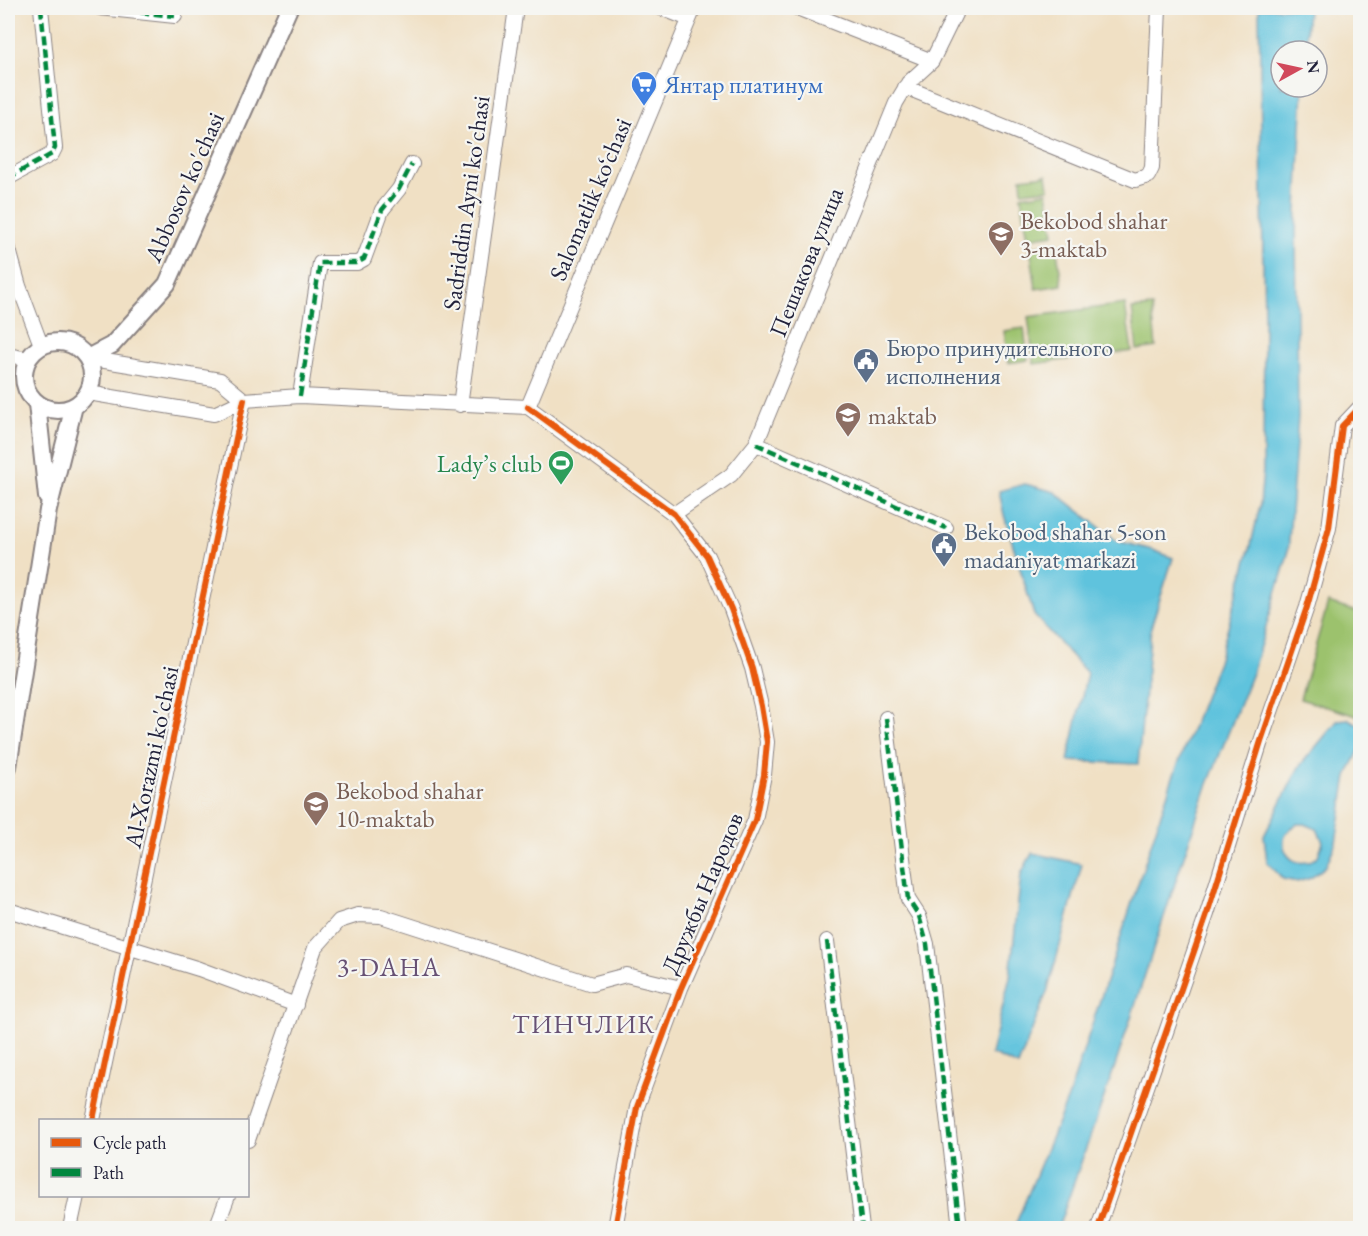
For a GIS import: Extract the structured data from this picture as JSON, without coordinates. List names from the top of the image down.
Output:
{
  "streets": {
    "main road": ["Abbosov ko'chasi"],
    "street": [
      "Salomatlik ko‘chasi",
      "Sadriddin Ayni ko'chasi",
      "Пешакова улица",
      "Al-Xorazmi ko'chasi",
      "Дружбы Народов"
    ]
  },
  "crossings": [
    ["Salomatlik ko‘chasi", "Дружбы Народов"],
    ["Пешакова улица", "Дружбы Народов"]
  ],
  "districts": ["3-DAHA", "ТИНЧЛИК"],
  "places": {
    "supermarket": ["Янтар платинум"],
    "school or university": ["Bekobod shahar 3-maktab", "maktab", "Bekobod shahar 10-maktab"],
    "public building": ["Бюро принудительного исполнения", "Bekobod shahar 5-son madaniyat markazi"],
    "sports": ["Lady’s club"]
  },
  "legend": ["Cycle path", "Path"],
  "north": "right"
}
